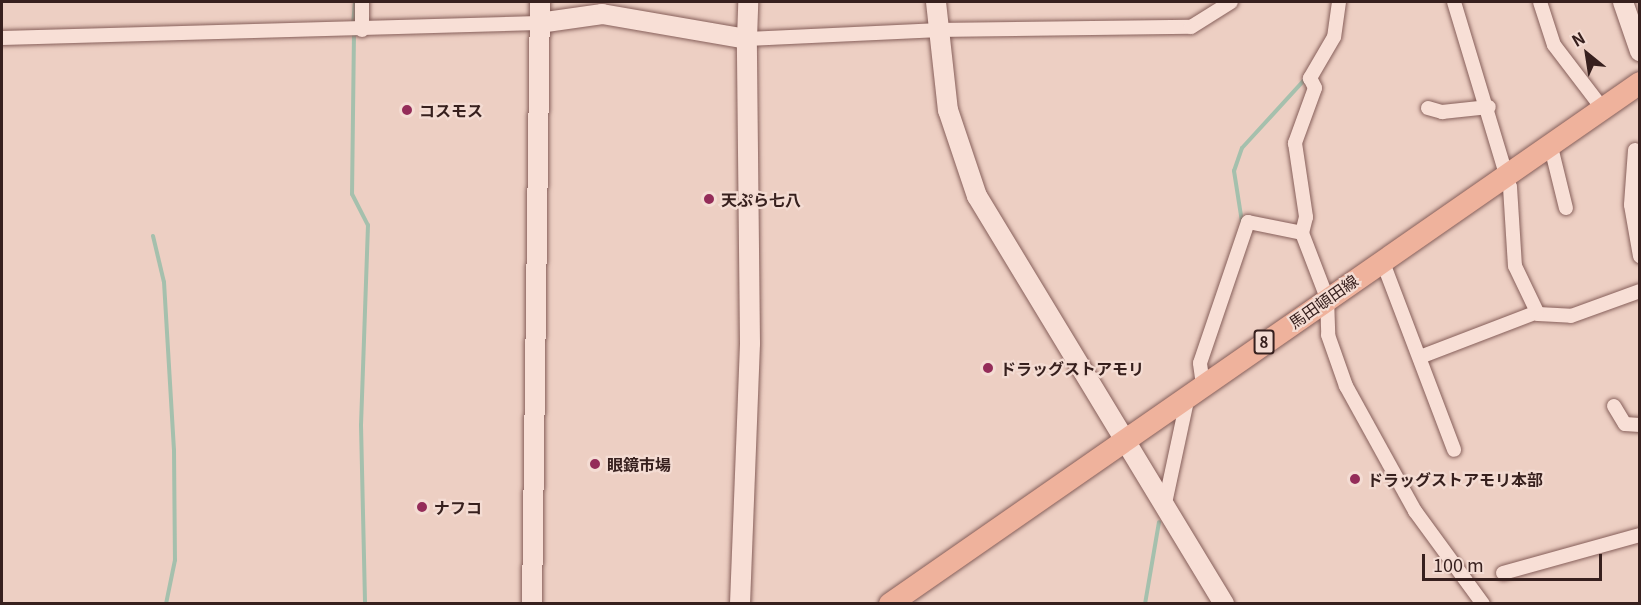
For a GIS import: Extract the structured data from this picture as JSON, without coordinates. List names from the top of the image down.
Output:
{
  "streets": {
    "main road": ["馬田頓田線", "8"]
  },
  "places": [
    "コスモス",
    "天ぷら七八",
    "ドラッグストアモリ",
    "眼鏡市場",
    "ドラッグストアモリ本部",
    "ナフコ"
  ],
  "scale_bar": "100 m",
  "north": "top left"
}
